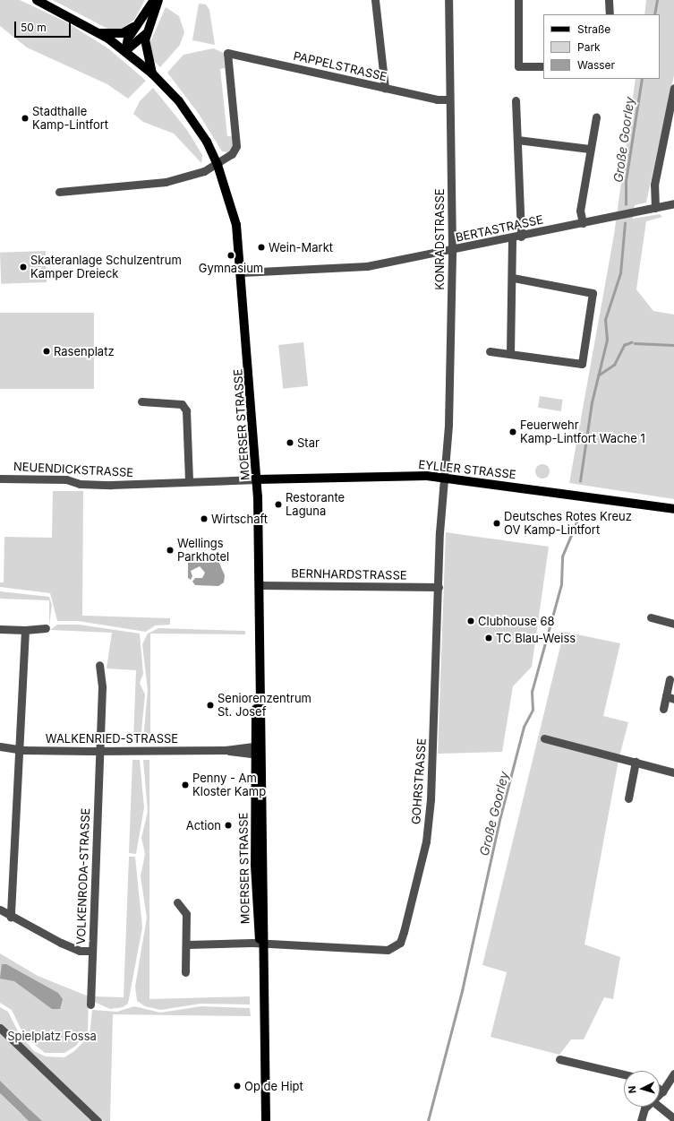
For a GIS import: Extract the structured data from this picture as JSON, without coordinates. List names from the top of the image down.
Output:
{
  "streets": {
    "main road": ["MOERSER STRASSE", "EYLLER STRASSE"],
    "street": [
      "PAPPELSTRASSE",
      "BERTASTRASSE",
      "KONRADSTRASSE",
      "NEUENDICKSTRASSE",
      "BERNHARDSTRASSE",
      "WALKENRIED-STRASSE",
      "GOHRSTRASSE",
      "VOLKENRODA-STRASSE"
    ]
  },
  "crossings": [
    ["PAPPELSTRASSE", "KONRADSTRASSE"],
    ["PAPPELSTRASSE", "MOERSER STRASSE"],
    ["BERTASTRASSE", "KONRADSTRASSE"],
    ["BERTASTRASSE", "MOERSER STRASSE"],
    ["KONRADSTRASSE", "EYLLER STRASSE"],
    ["KONRADSTRASSE", "GOHRSTRASSE"],
    ["MOERSER STRASSE", "NEUENDICKSTRASSE"],
    ["MOERSER STRASSE", "EYLLER STRASSE"],
    ["MOERSER STRASSE", "BERNHARDSTRASSE"],
    ["MOERSER STRASSE", "WALKENRIED-STRASSE"],
    ["MOERSER STRASSE", "GOHRSTRASSE"],
    ["NEUENDICKSTRASSE", "EYLLER STRASSE"],
    ["EYLLER STRASSE", "GOHRSTRASSE"],
    ["BERNHARDSTRASSE", "GOHRSTRASSE"],
    ["WALKENRIED-STRASSE", "VOLKENRODA-STRASSE"]
  ],
  "water": ["Große Goorley"],
  "parks": ["Spielplatz Fossa"],
  "places": [
    "Stadthalle Kamp-Lintfort",
    "Wein-Markt",
    "Gymnasium",
    "Skateranlage Schulzentrum Kamper Dreieck",
    "Rasenplatz",
    "Feuerwehr Kamp-Lintfort Wache 1",
    "Star",
    "Restorante Laguna",
    "Wirtschaft",
    "Deutsches Rotes Kreuz OV Kamp-Lintfort",
    "Wellings Parkhotel",
    "Clubhouse 68",
    "TC Blau-Weiss",
    "Seniorenzentrum St. Josef",
    "Penny - Am Kloster Kamp",
    "Action",
    "Op de Hipt"
  ],
  "legend": ["Straße", "Park", "Wasser"],
  "scale_bar": "50 m",
  "north": "left"
}
